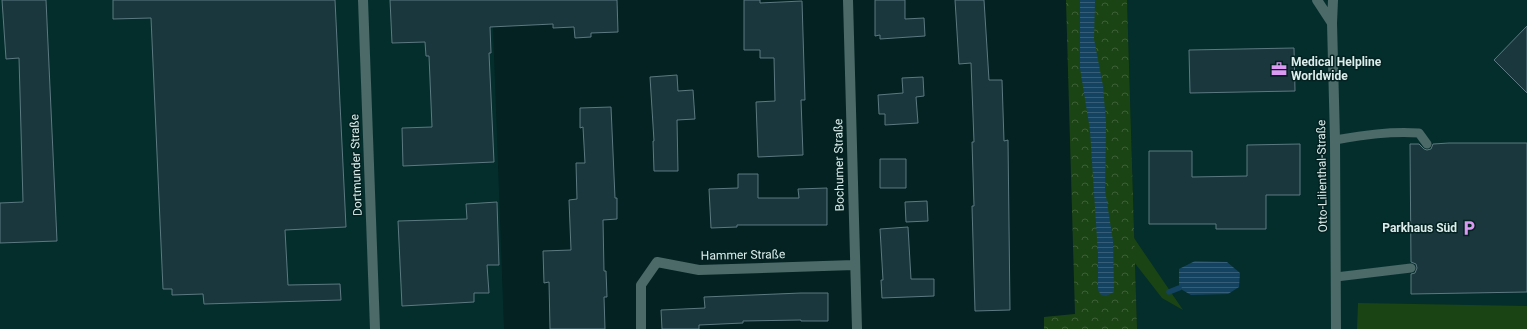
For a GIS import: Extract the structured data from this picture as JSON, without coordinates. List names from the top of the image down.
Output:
{
  "streets": {
    "street": [
      "Dortmunder Straße",
      "Bochumer Straße",
      "Otto-Lilienthal-Straße",
      "Hammer Straße"
    ]
  },
  "crossings": [
    ["Bochumer Straße", "Hammer Straße"]
  ],
  "places": {
    "office": ["Medical Helpline Worldwide"],
    "parking": ["Parkhaus Süd"]
  }
}
